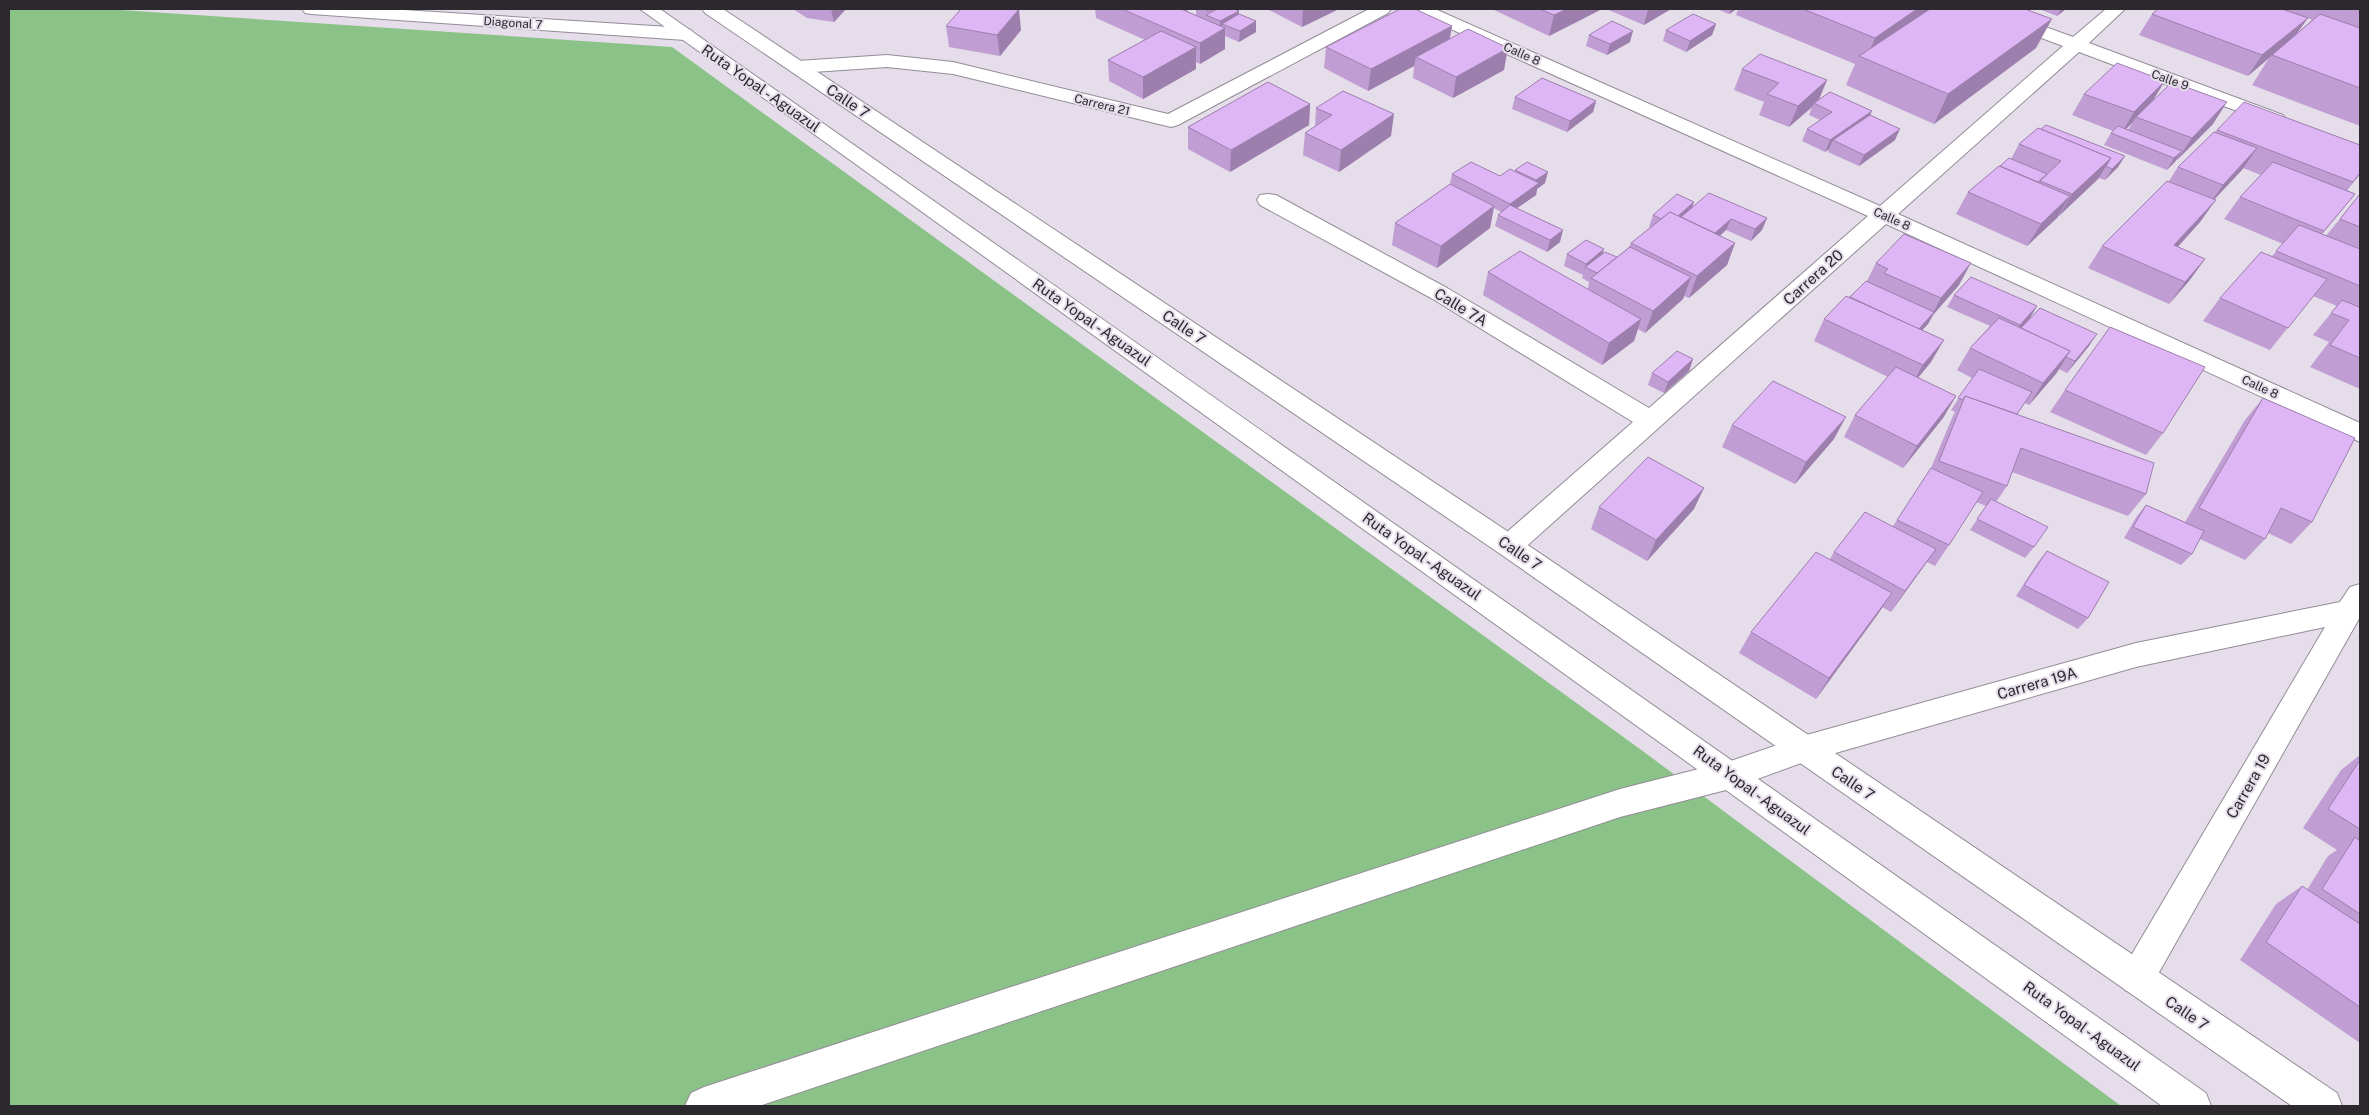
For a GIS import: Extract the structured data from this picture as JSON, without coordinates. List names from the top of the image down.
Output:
{
  "streets": {
    "street": [
      "Diagonal 7",
      "Calle 8",
      "Calle 9",
      "Ruta Yopal - Aguazul",
      "Calle 7",
      "Carrera 21",
      "Carrera 20",
      "Calle 7A",
      "Carrera 19A",
      "Carrera 19"
    ]
  },
  "crossings": [
    ["Diagonal 7", "Ruta Yopal - Aguazul"],
    ["Calle 8", "Carrera 20"],
    ["Calle 9", "Carrera 20"],
    ["Ruta Yopal - Aguazul", "Carrera 19A"],
    ["Calle 7", "Carrera 21"],
    ["Calle 7", "Carrera 20"],
    ["Calle 7", "Carrera 19A"],
    ["Calle 7", "Carrera 19"],
    ["Carrera 20", "Calle 7A"],
    ["Carrera 19A", "Carrera 19"]
  ]
}
